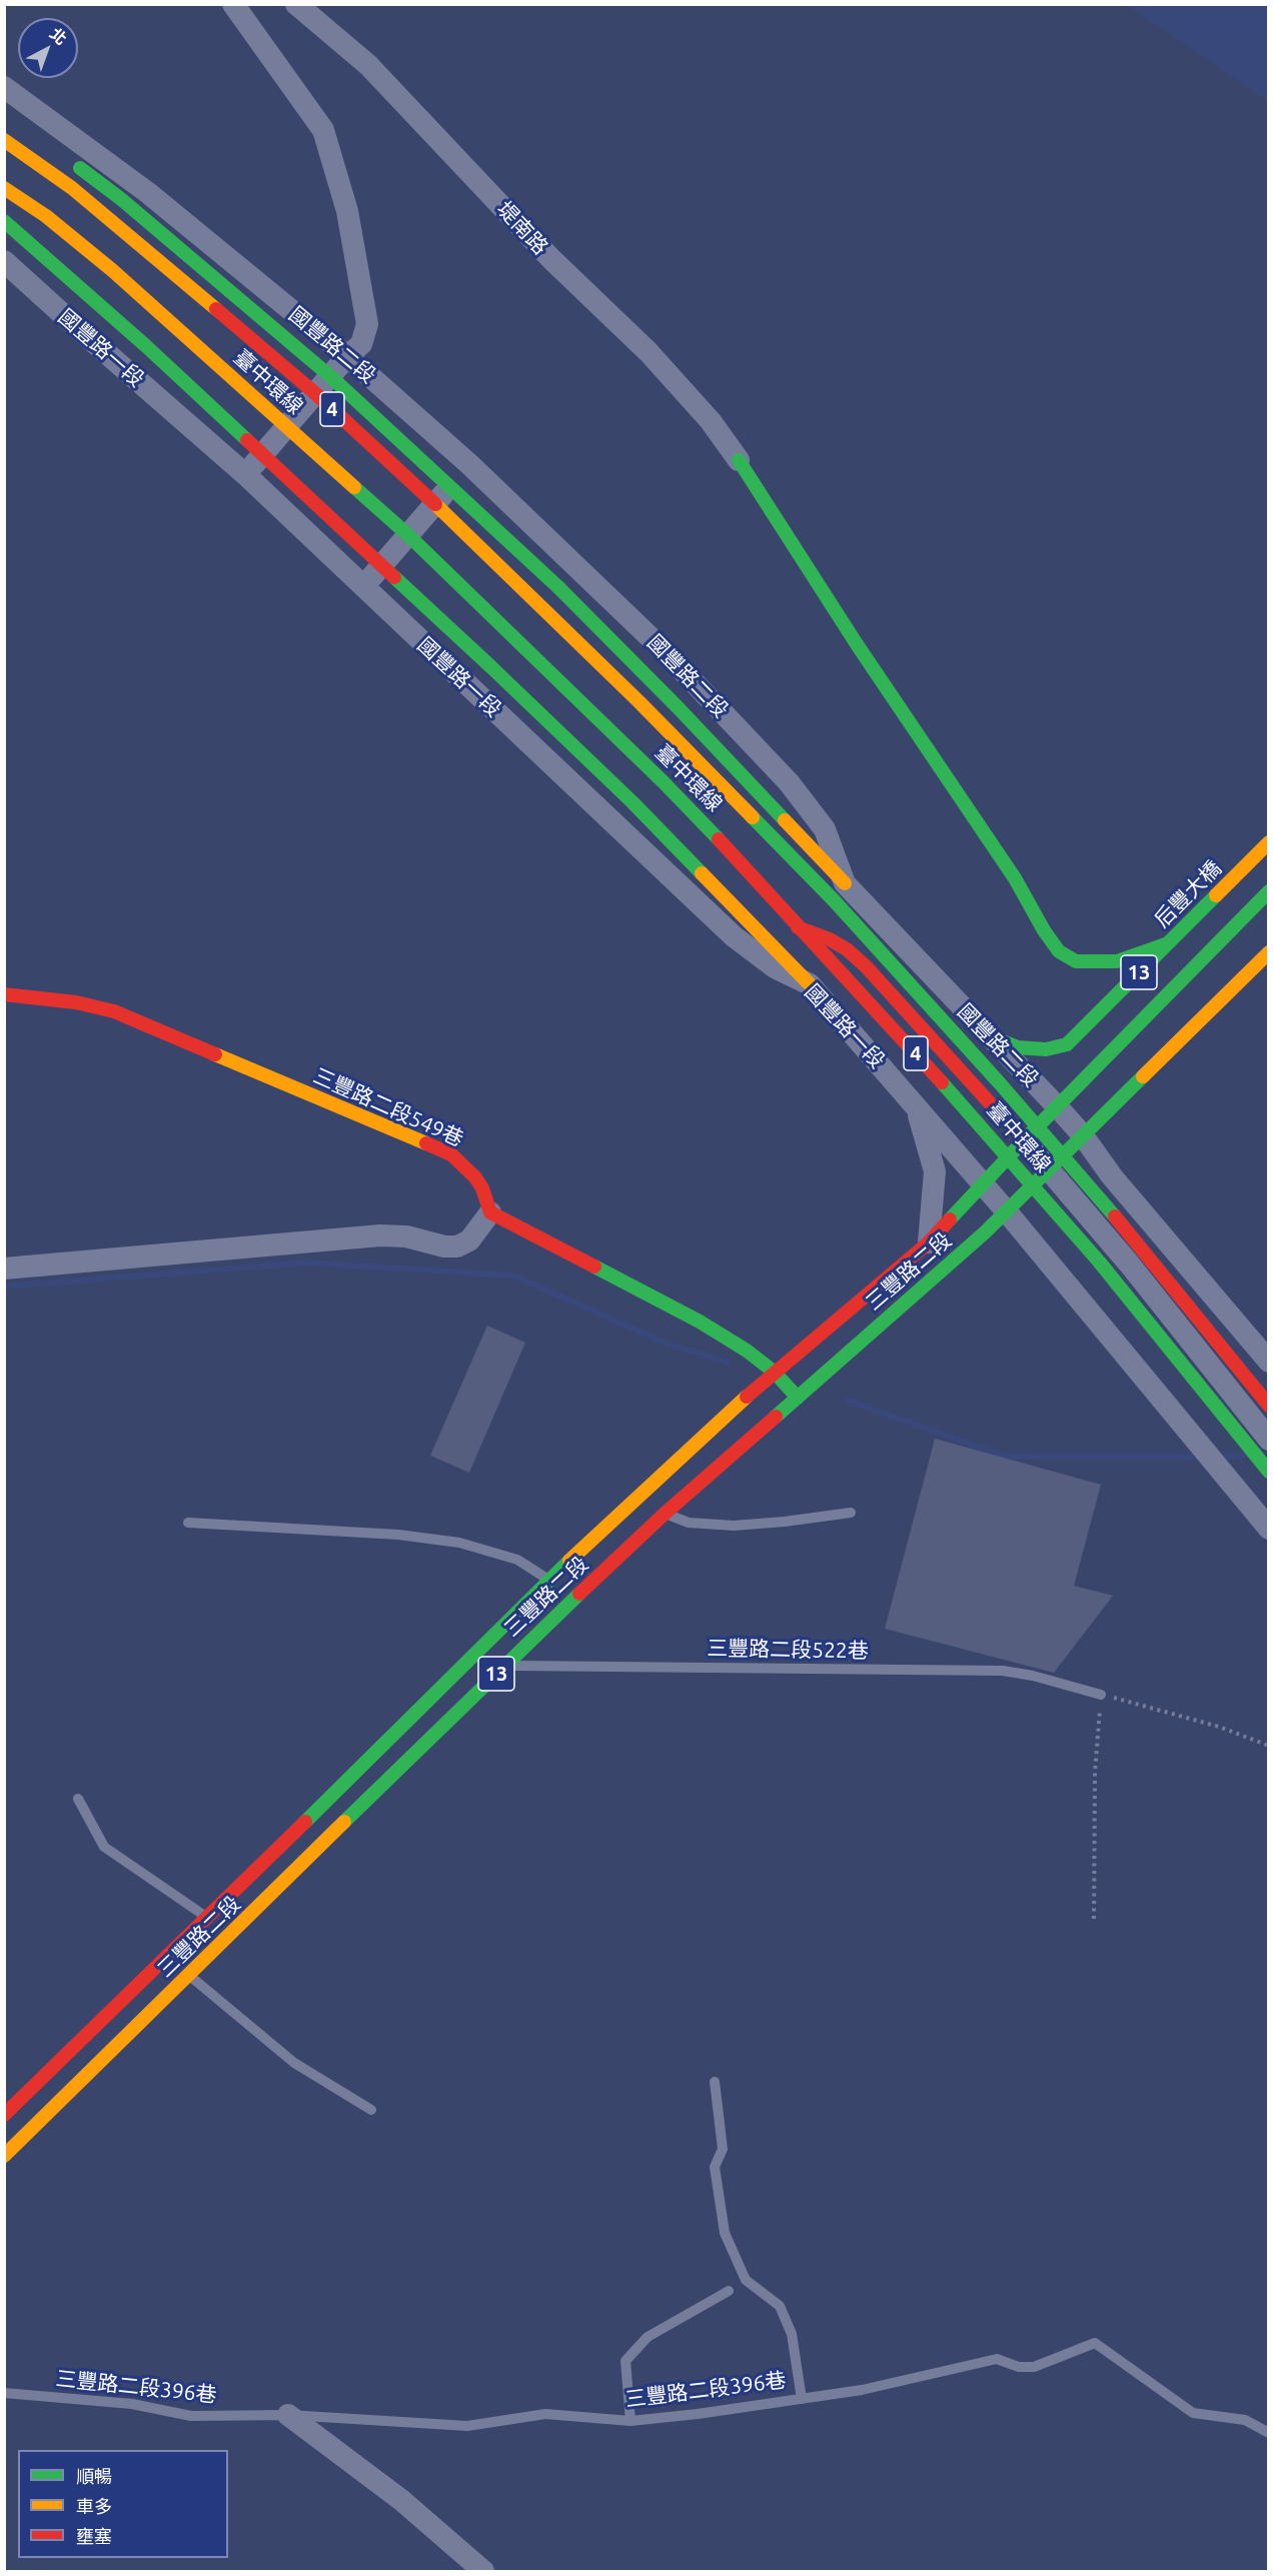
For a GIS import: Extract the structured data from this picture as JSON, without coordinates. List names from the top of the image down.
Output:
{
  "streets": {
    "main road": [
      "臺中環線",
      "4",
      "后豐大橋",
      "13",
      "三豐路二段549巷",
      "三豐路二段"
    ],
    "street": ["堤南路", "國豐路二段", "國豐路一段"],
    "lane": ["三豐路二段522巷", "三豐路二段396巷"]
  },
  "crossings": [
    ["國豐路二段", "后豐大橋"],
    ["國豐路二段", "13"],
    ["國豐路二段", "三豐路二段"],
    ["13", "三豐路二段"],
    ["三豐路二段", "三豐路二段522巷"]
  ],
  "legend": ["順暢", "車多", "壅塞"],
  "north": "top right"
}
